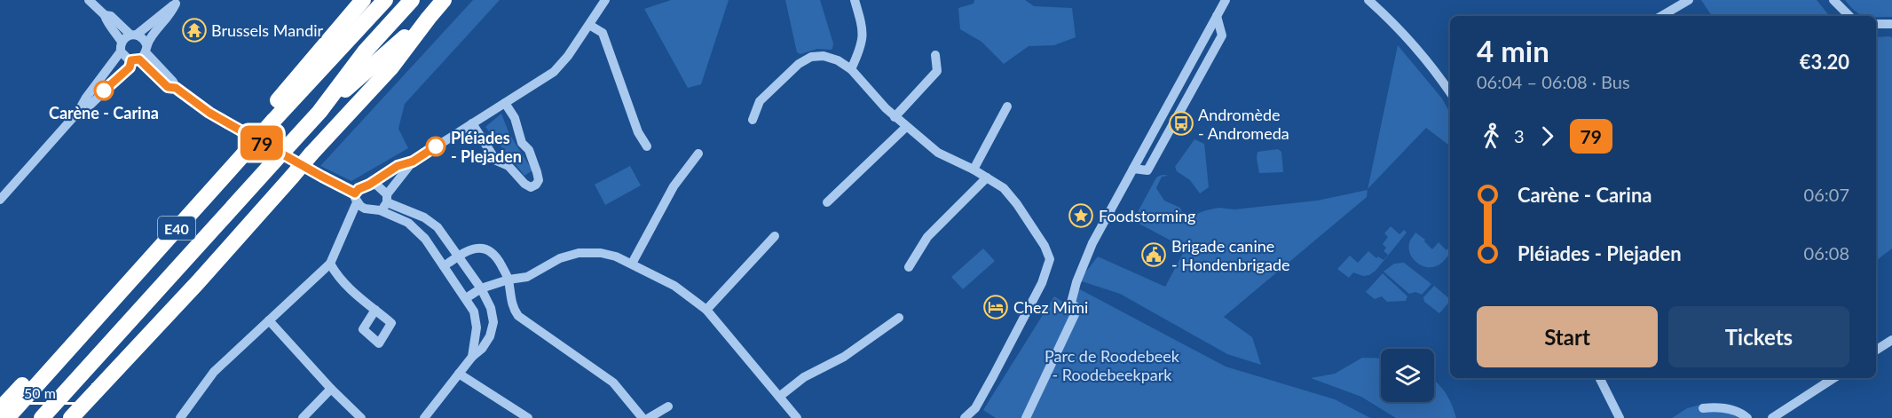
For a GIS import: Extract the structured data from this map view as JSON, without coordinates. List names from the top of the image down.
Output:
{
  "streets": {
    "highway": ["E40"]
  },
  "parks": ["Parc de Roodebeek - Roodebeekpark"],
  "places": {
    "temple": ["Brussels Mandir"],
    "other": ["Carène - Carina", "Pléiades - Plejaden"],
    "bus stop": ["Andromède - Andromeda"],
    "place": ["Foodstorming"],
    "public building": ["Brigade canine - Hondenbrigade"],
    "hotel": ["Chez Mimi"]
  },
  "lines": ["bus line 79"],
  "scale_bar": "50 m",
  "page": {
    "on_map": "79",
    "heading": ["4 min", "06:04 – 06:08 · Bus", "€3.20"],
    "legs": ["3", "79"],
    "list": [
      {
        "name": "Carène - Carina",
        "value": "06:07"
      },
      {
        "name": "Pléiades - Plejaden",
        "value": "06:08"
      }
    ],
    "buttons": ["Start", "Tickets"],
    "scale": "50 m"
  }
}
